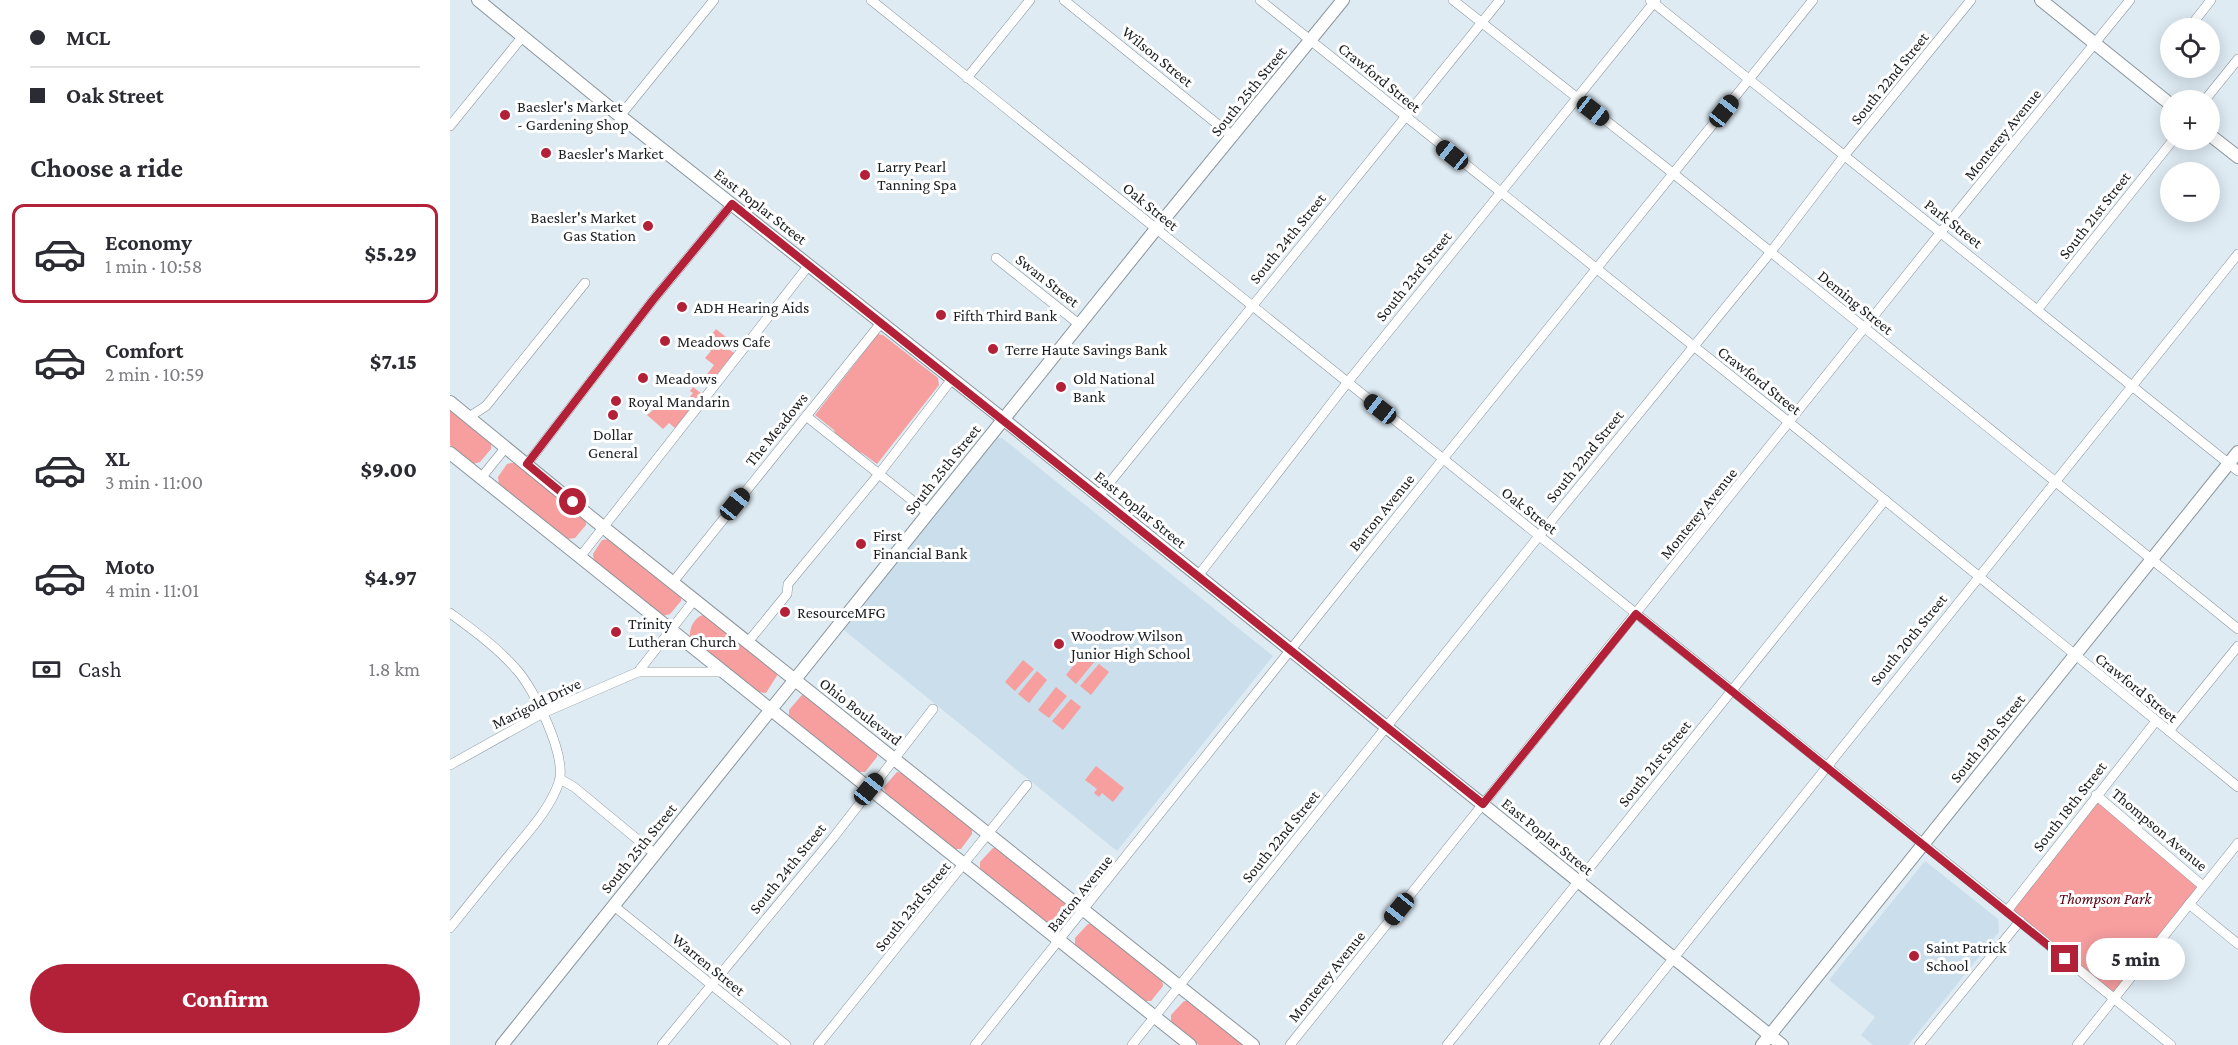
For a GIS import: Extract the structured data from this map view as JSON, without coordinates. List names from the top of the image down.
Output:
{
  "streets": {
    "main road": [
      "South 25th Street",
      "East Poplar Street",
      "Ohio Boulevard",
      "South 19th Street"
    ],
    "street": [
      "Wilson Street",
      "Crawford Street",
      "South 22nd Street",
      "Monterey Avenue",
      "Oak Street",
      "South 21st Street",
      "Park Street",
      "South 24th Street",
      "South 23rd Street",
      "Swan Street",
      "Deming Street",
      "The Meadows",
      "Barton Avenue",
      "South 20th Street",
      "Marigold Drive",
      "South 18th Street",
      "Thompson Avenue",
      "Warren Street"
    ]
  },
  "crossings": [
    ["Wilson Street", "South 25th Street"],
    ["Crawford Street", "South 22nd Street"],
    ["Crawford Street", "South 25th Street"],
    ["Crawford Street", "Monterey Avenue"],
    ["Crawford Street", "South 21st Street"],
    ["Crawford Street", "South 24th Street"],
    ["Crawford Street", "South 23rd Street"],
    ["Crawford Street", "Barton Avenue"],
    ["Crawford Street", "South 20th Street"],
    ["Crawford Street", "South 19th Street"],
    ["Crawford Street", "South 18th Street"],
    ["South 22nd Street", "East Poplar Street"],
    ["South 22nd Street", "Oak Street"],
    ["South 22nd Street", "Park Street"],
    ["South 22nd Street", "Deming Street"],
    ["South 22nd Street", "Ohio Boulevard"],
    ["South 25th Street", "East Poplar Street"],
    ["South 25th Street", "Oak Street"],
    ["South 25th Street", "Swan Street"],
    ["South 25th Street", "Ohio Boulevard"],
    ["South 25th Street", "Warren Street"],
    ["Monterey Avenue", "East Poplar Street"],
    ["Monterey Avenue", "Oak Street"],
    ["Monterey Avenue", "Park Street"],
    ["Monterey Avenue", "Deming Street"],
    ["East Poplar Street", "South 21st Street"],
    ["East Poplar Street", "South 24th Street"],
    ["East Poplar Street", "South 23rd Street"],
    ["East Poplar Street", "The Meadows"],
    ["East Poplar Street", "Barton Avenue"],
    ["East Poplar Street", "South 20th Street"],
    ["East Poplar Street", "South 19th Street"],
    ["Oak Street", "South 21st Street"],
    ["Oak Street", "South 24th Street"],
    ["Oak Street", "South 23rd Street"],
    ["Oak Street", "Barton Avenue"],
    ["Oak Street", "South 20th Street"],
    ["Oak Street", "South 19th Street"],
    ["Oak Street", "South 18th Street"],
    ["South 21st Street", "Park Street"],
    ["Park Street", "South 23rd Street"],
    ["Park Street", "Barton Avenue"],
    ["Park Street", "South 20th Street"],
    ["Park Street", "South 19th Street"],
    ["South 24th Street", "Deming Street"],
    ["South 24th Street", "Ohio Boulevard"],
    ["South 24th Street", "Warren Street"],
    ["South 23rd Street", "Deming Street"],
    ["South 23rd Street", "Ohio Boulevard"],
    ["Deming Street", "Barton Avenue"],
    ["Deming Street", "South 20th Street"],
    ["Deming Street", "South 19th Street"],
    ["The Meadows", "Ohio Boulevard"],
    ["Barton Avenue", "Ohio Boulevard"],
    ["Marigold Drive", "Ohio Boulevard"],
    ["South 18th Street", "Thompson Avenue"]
  ],
  "parks": ["Thompson Park"],
  "places": [
    "Baesler's Market - Gardening Shop",
    "Baesler's Market",
    "Larry Pearl Tanning Spa",
    "Baesler's Market Gas Station",
    "ADH Hearing Aids",
    "Fifth Third Bank",
    "Meadows Cafe",
    "Terre Haute Savings Bank",
    "Meadows",
    "Old National Bank",
    "Royal Mandarin",
    "Dollar General",
    "First Financial Bank",
    "ResourceMFG",
    "Trinity Lutheran Church",
    "Woodrow Wilson Junior High School",
    "Saint Patrick School"
  ],
  "page": {
    "banner": ["MCL", "Oak Street"],
    "map_buttons": ["+", "−"],
    "heading": "Choose a ride",
    "list": [
      {
        "name": "Economy",
        "note": "1 min · 10:58",
        "value": "$5.29"
      },
      {
        "name": "Comfort",
        "note": "2 min · 10:59",
        "value": "$7.15"
      },
      {
        "name": "XL",
        "note": "3 min · 11:00",
        "value": "$9.00"
      },
      {
        "name": "Moto",
        "note": "4 min · 11:01",
        "value": "$4.97"
      }
    ],
    "pay": ["Cash", "1.8 km"],
    "bubble": "5 min",
    "buttons": "Confirm"
  }
}
